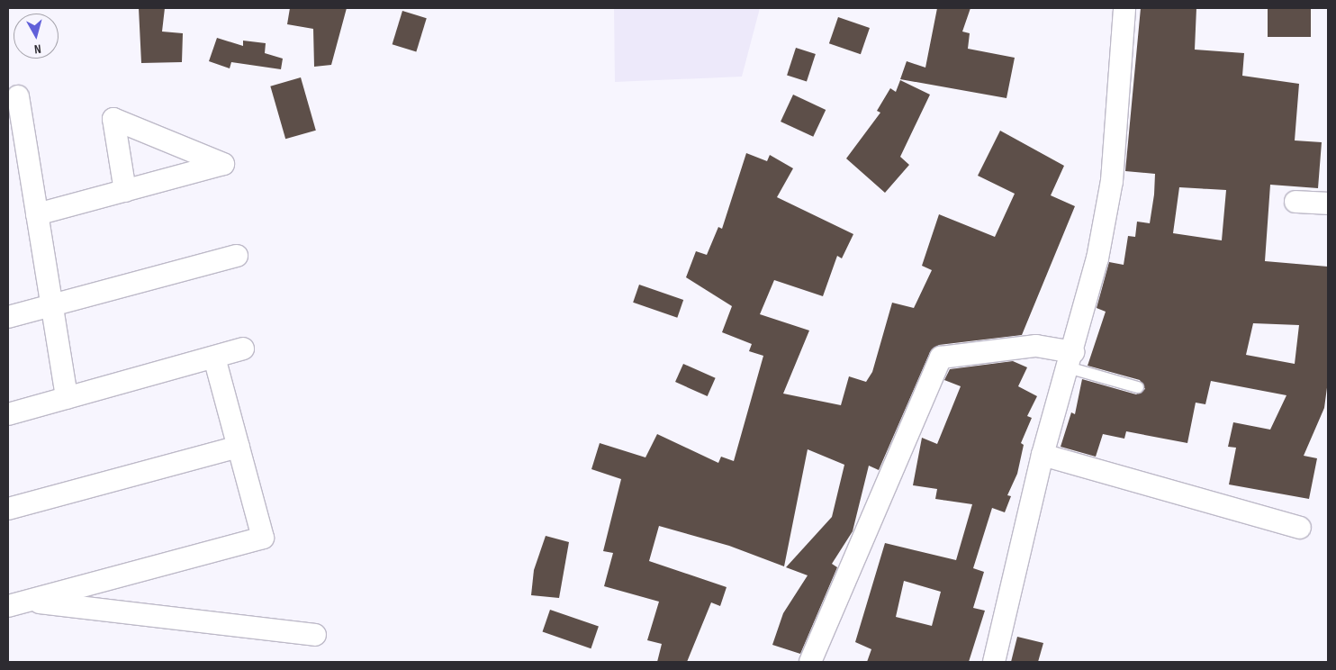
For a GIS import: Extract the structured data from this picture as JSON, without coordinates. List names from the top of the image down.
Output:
{
  "north": "bottom"
}
